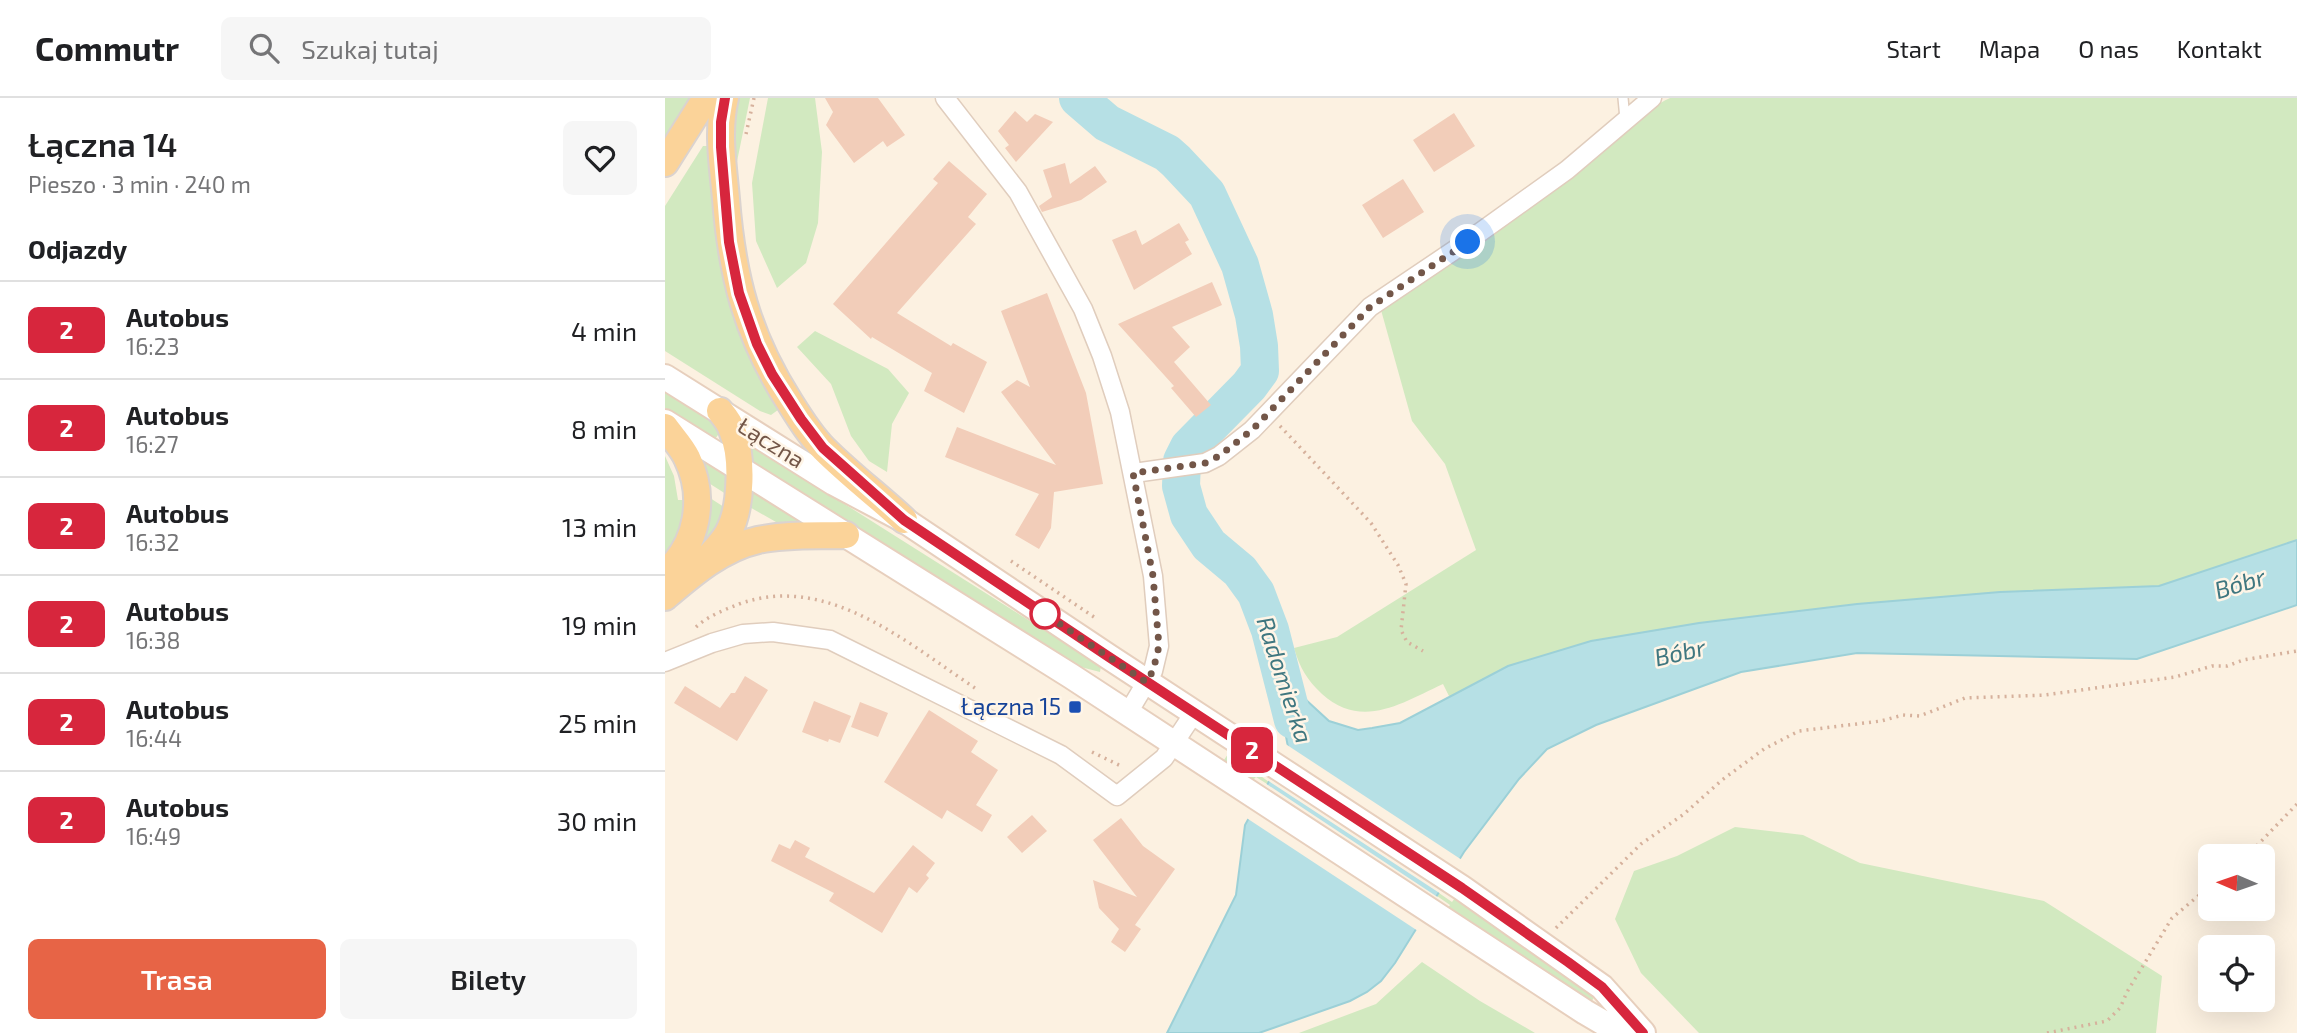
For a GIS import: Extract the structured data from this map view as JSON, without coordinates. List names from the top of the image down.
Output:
{
  "streets": {
    "main road": ["Łączna"]
  },
  "water": ["Bóbr", "Radomierka"],
  "places": {
    "transit": ["Łączna 15"]
  },
  "lines": ["bus line 2"],
  "north": "left",
  "page": {
    "header": "Commutr",
    "search": "Szukaj tutaj",
    "nav": [
      "Start",
      "Mapa",
      "O nas",
      "Kontakt"
    ],
    "heading": [
      ["Łączna 14", "Pieszo · 3 min · 240 m"],
      "Odjazdy"
    ],
    "on_map": "2",
    "list": [
      {
        "mark": "2",
        "name": "Autobus",
        "note": "16:23",
        "value": "4 min"
      },
      {
        "mark": "2",
        "name": "Autobus",
        "note": "16:27",
        "value": "8 min"
      },
      {
        "mark": "2",
        "name": "Autobus",
        "note": "16:32",
        "value": "13 min"
      },
      {
        "mark": "2",
        "name": "Autobus",
        "note": "16:38",
        "value": "19 min"
      },
      {
        "mark": "2",
        "name": "Autobus",
        "note": "16:44",
        "value": "25 min"
      },
      {
        "mark": "2",
        "name": "Autobus",
        "note": "16:49",
        "value": "30 min"
      }
    ],
    "buttons": ["Trasa", "Bilety"]
  }
}
